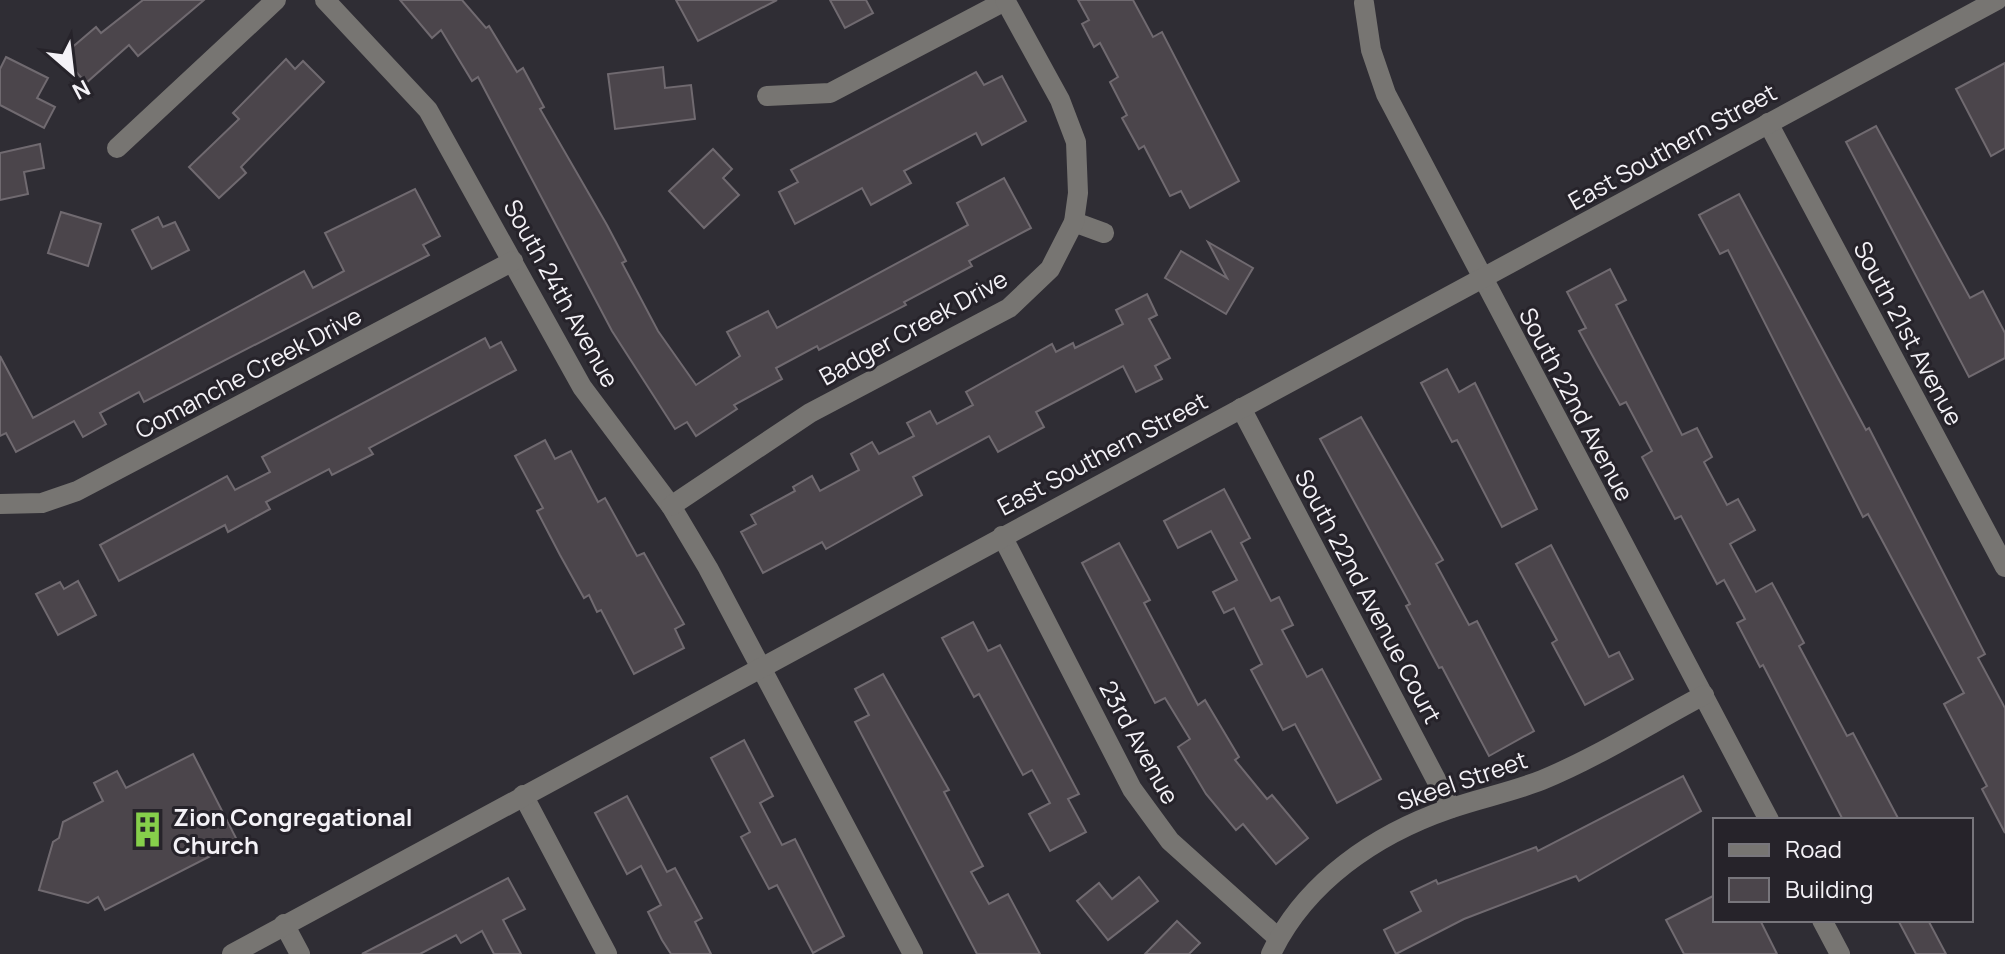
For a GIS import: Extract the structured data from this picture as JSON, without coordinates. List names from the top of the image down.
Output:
{
  "streets": {
    "street": [
      "East Southern Street",
      "South 24th Avenue",
      "Badger Creek Drive",
      "South 21st Avenue",
      "Comanche Creek Drive",
      "South 22nd Avenue",
      "South 22nd Avenue Court",
      "23rd Avenue",
      "Skeel Street"
    ]
  },
  "crossings": [
    ["East Southern Street", "South 24th Avenue"],
    ["East Southern Street", "South 21st Avenue"],
    ["East Southern Street", "South 22nd Avenue"],
    ["East Southern Street", "South 22nd Avenue Court"],
    ["East Southern Street", "23rd Avenue"],
    ["South 24th Avenue", "Badger Creek Drive"],
    ["South 24th Avenue", "Comanche Creek Drive"],
    ["South 22nd Avenue", "Skeel Street"],
    ["South 22nd Avenue Court", "Skeel Street"],
    ["23rd Avenue", "Skeel Street"]
  ],
  "places": {
    "building": ["Zion Congregational Church"]
  },
  "legend": ["Road", "Building"],
  "north": "bottom right"
}
